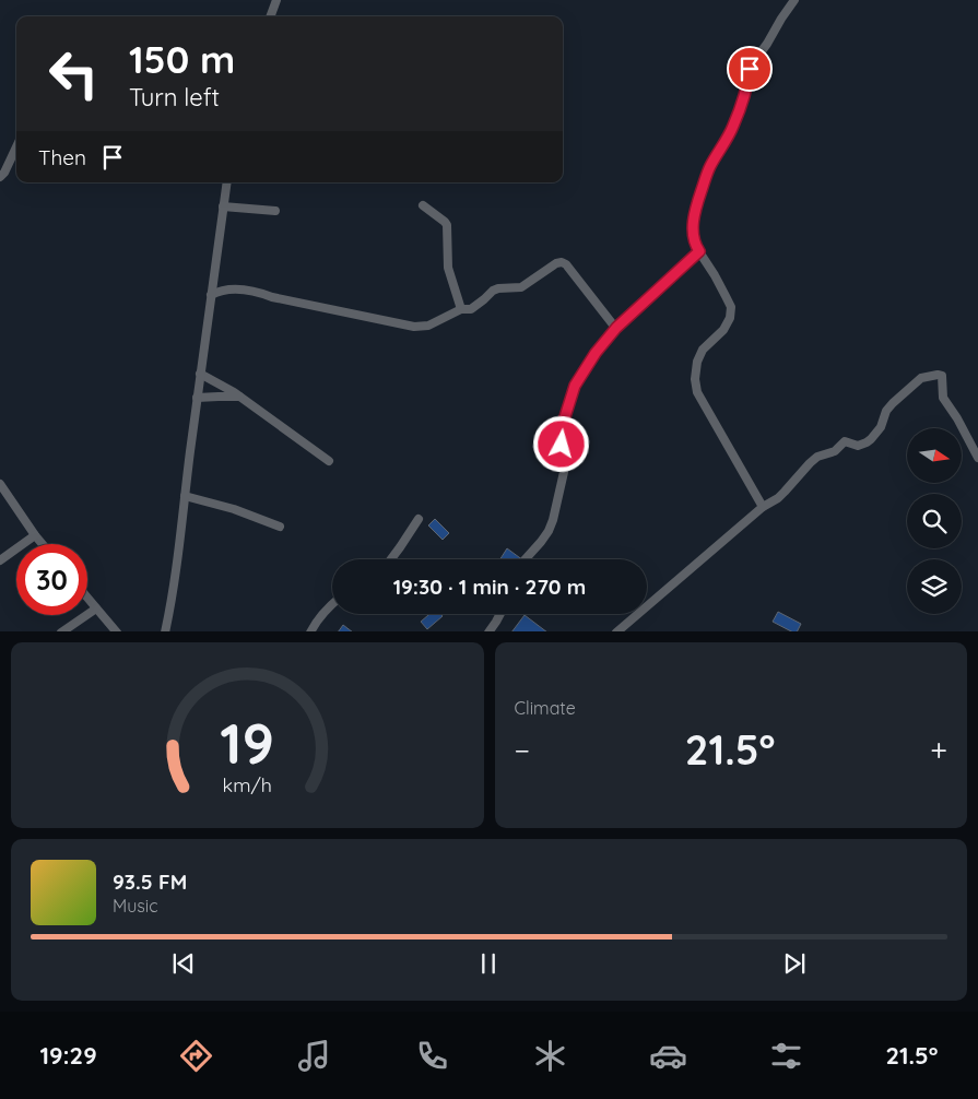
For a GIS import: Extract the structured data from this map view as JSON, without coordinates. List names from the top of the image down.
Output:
{
  "north": "right",
  "page": {
    "turn": ["150 m", "Turn left"],
    "then": "Then",
    "limit": "30",
    "trip": "19:30 · 1 min · 270 m",
    "tile": "Climate",
    "heat": ["−", "21.5°", "+"],
    "song": ["93.5 FM", "Music"],
    "tabs": ["19:29", "21.5°"],
    "gauge": ["19", "km/h"]
  }
}
